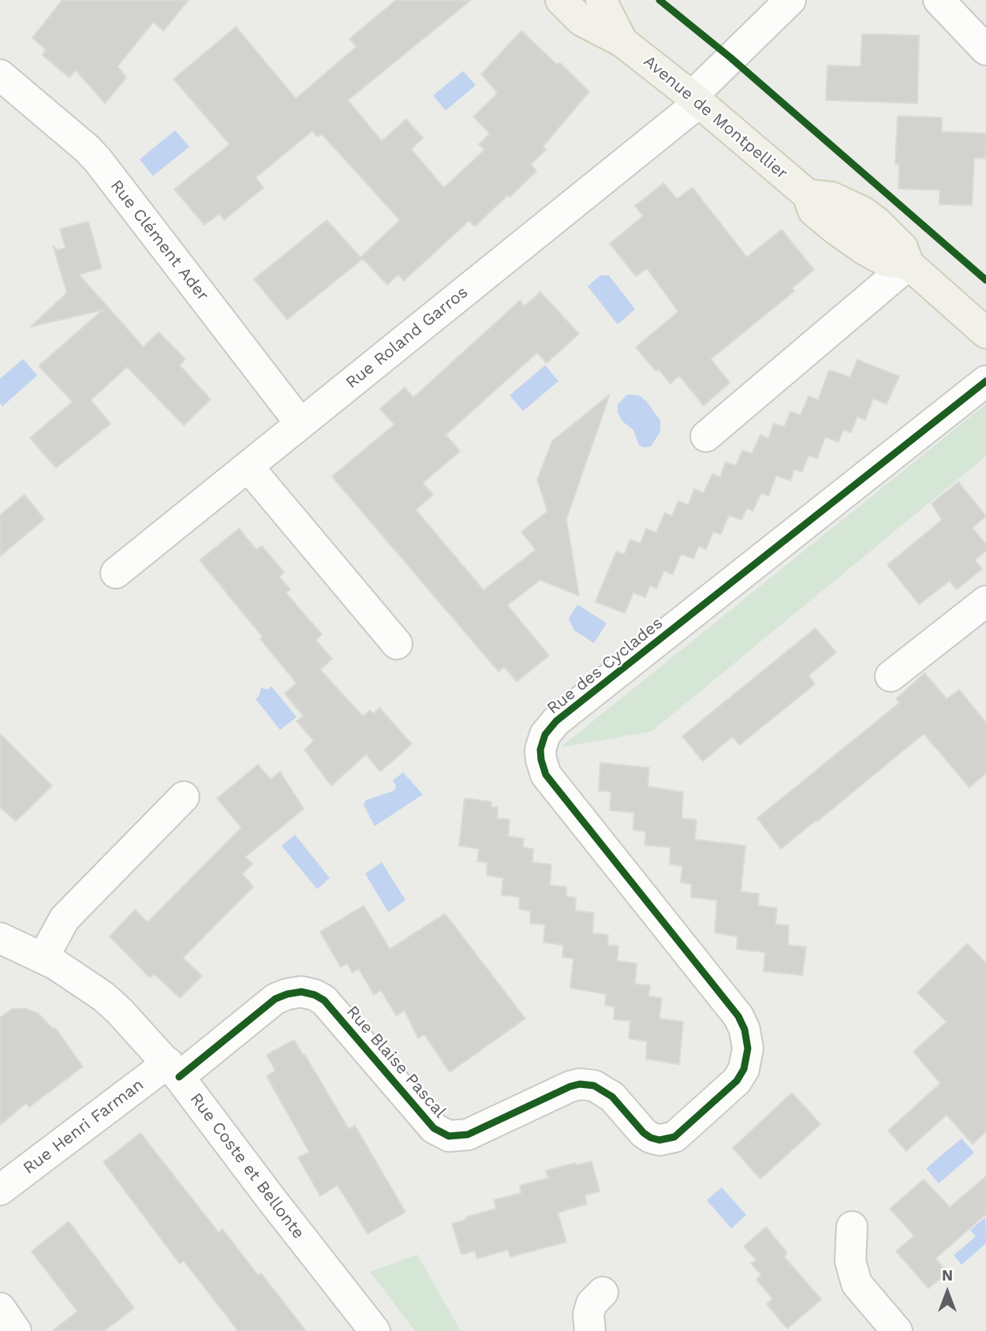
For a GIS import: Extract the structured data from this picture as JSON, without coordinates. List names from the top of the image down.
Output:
{
  "streets": {
    "main road": ["Avenue de Montpellier"],
    "street": [
      "Rue Clément Ader",
      "Rue Roland Garros",
      "Rue des Cyclades",
      "Rue Blaise Pascal",
      "Rue Henri Farman",
      "Rue Coste et Bellonte"
    ]
  },
  "crossings": [
    ["Avenue de Montpellier", "Rue Roland Garros"],
    ["Rue Clément Ader", "Rue Roland Garros"],
    ["Rue des Cyclades", "Rue Blaise Pascal"],
    ["Rue Blaise Pascal", "Rue Henri Farman"],
    ["Rue Blaise Pascal", "Rue Coste et Bellonte"],
    ["Rue Henri Farman", "Rue Coste et Bellonte"]
  ],
  "north": "top"
}
